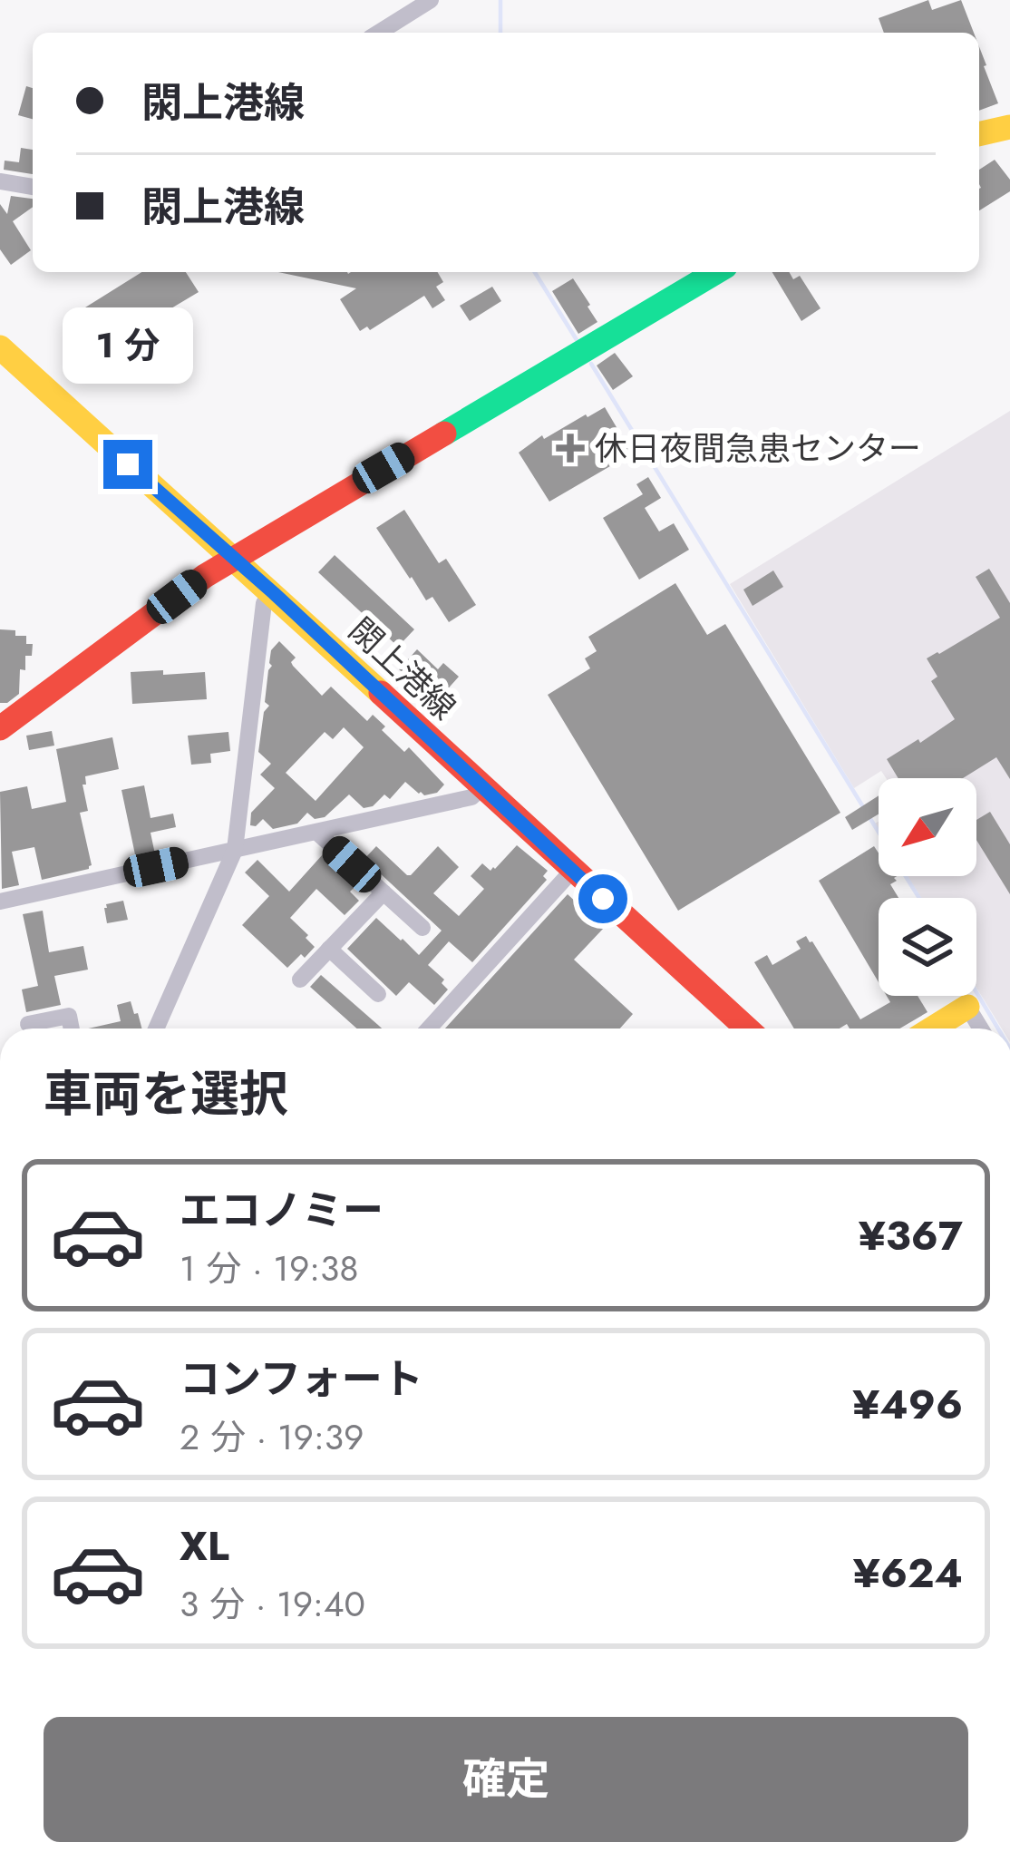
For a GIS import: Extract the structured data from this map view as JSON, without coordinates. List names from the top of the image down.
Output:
{
  "streets": {
    "main road": ["閖上港線"]
  },
  "places": {
    "health": ["休日夜間急患センター"]
  },
  "north": "bottom left",
  "page": {
    "banner": ["閖上港線", "閖上港線"],
    "bubble": "1 分",
    "heading": "車両を選択",
    "list": [
      {
        "name": "エコノミー",
        "note": "1 分 · 19:38",
        "value": "¥367"
      },
      {
        "name": "コンフォート",
        "note": "2 分 · 19:39",
        "value": "¥496"
      },
      {
        "name": "XL",
        "note": "3 分 · 19:40",
        "value": "¥624"
      }
    ],
    "buttons": "確定"
  }
}
